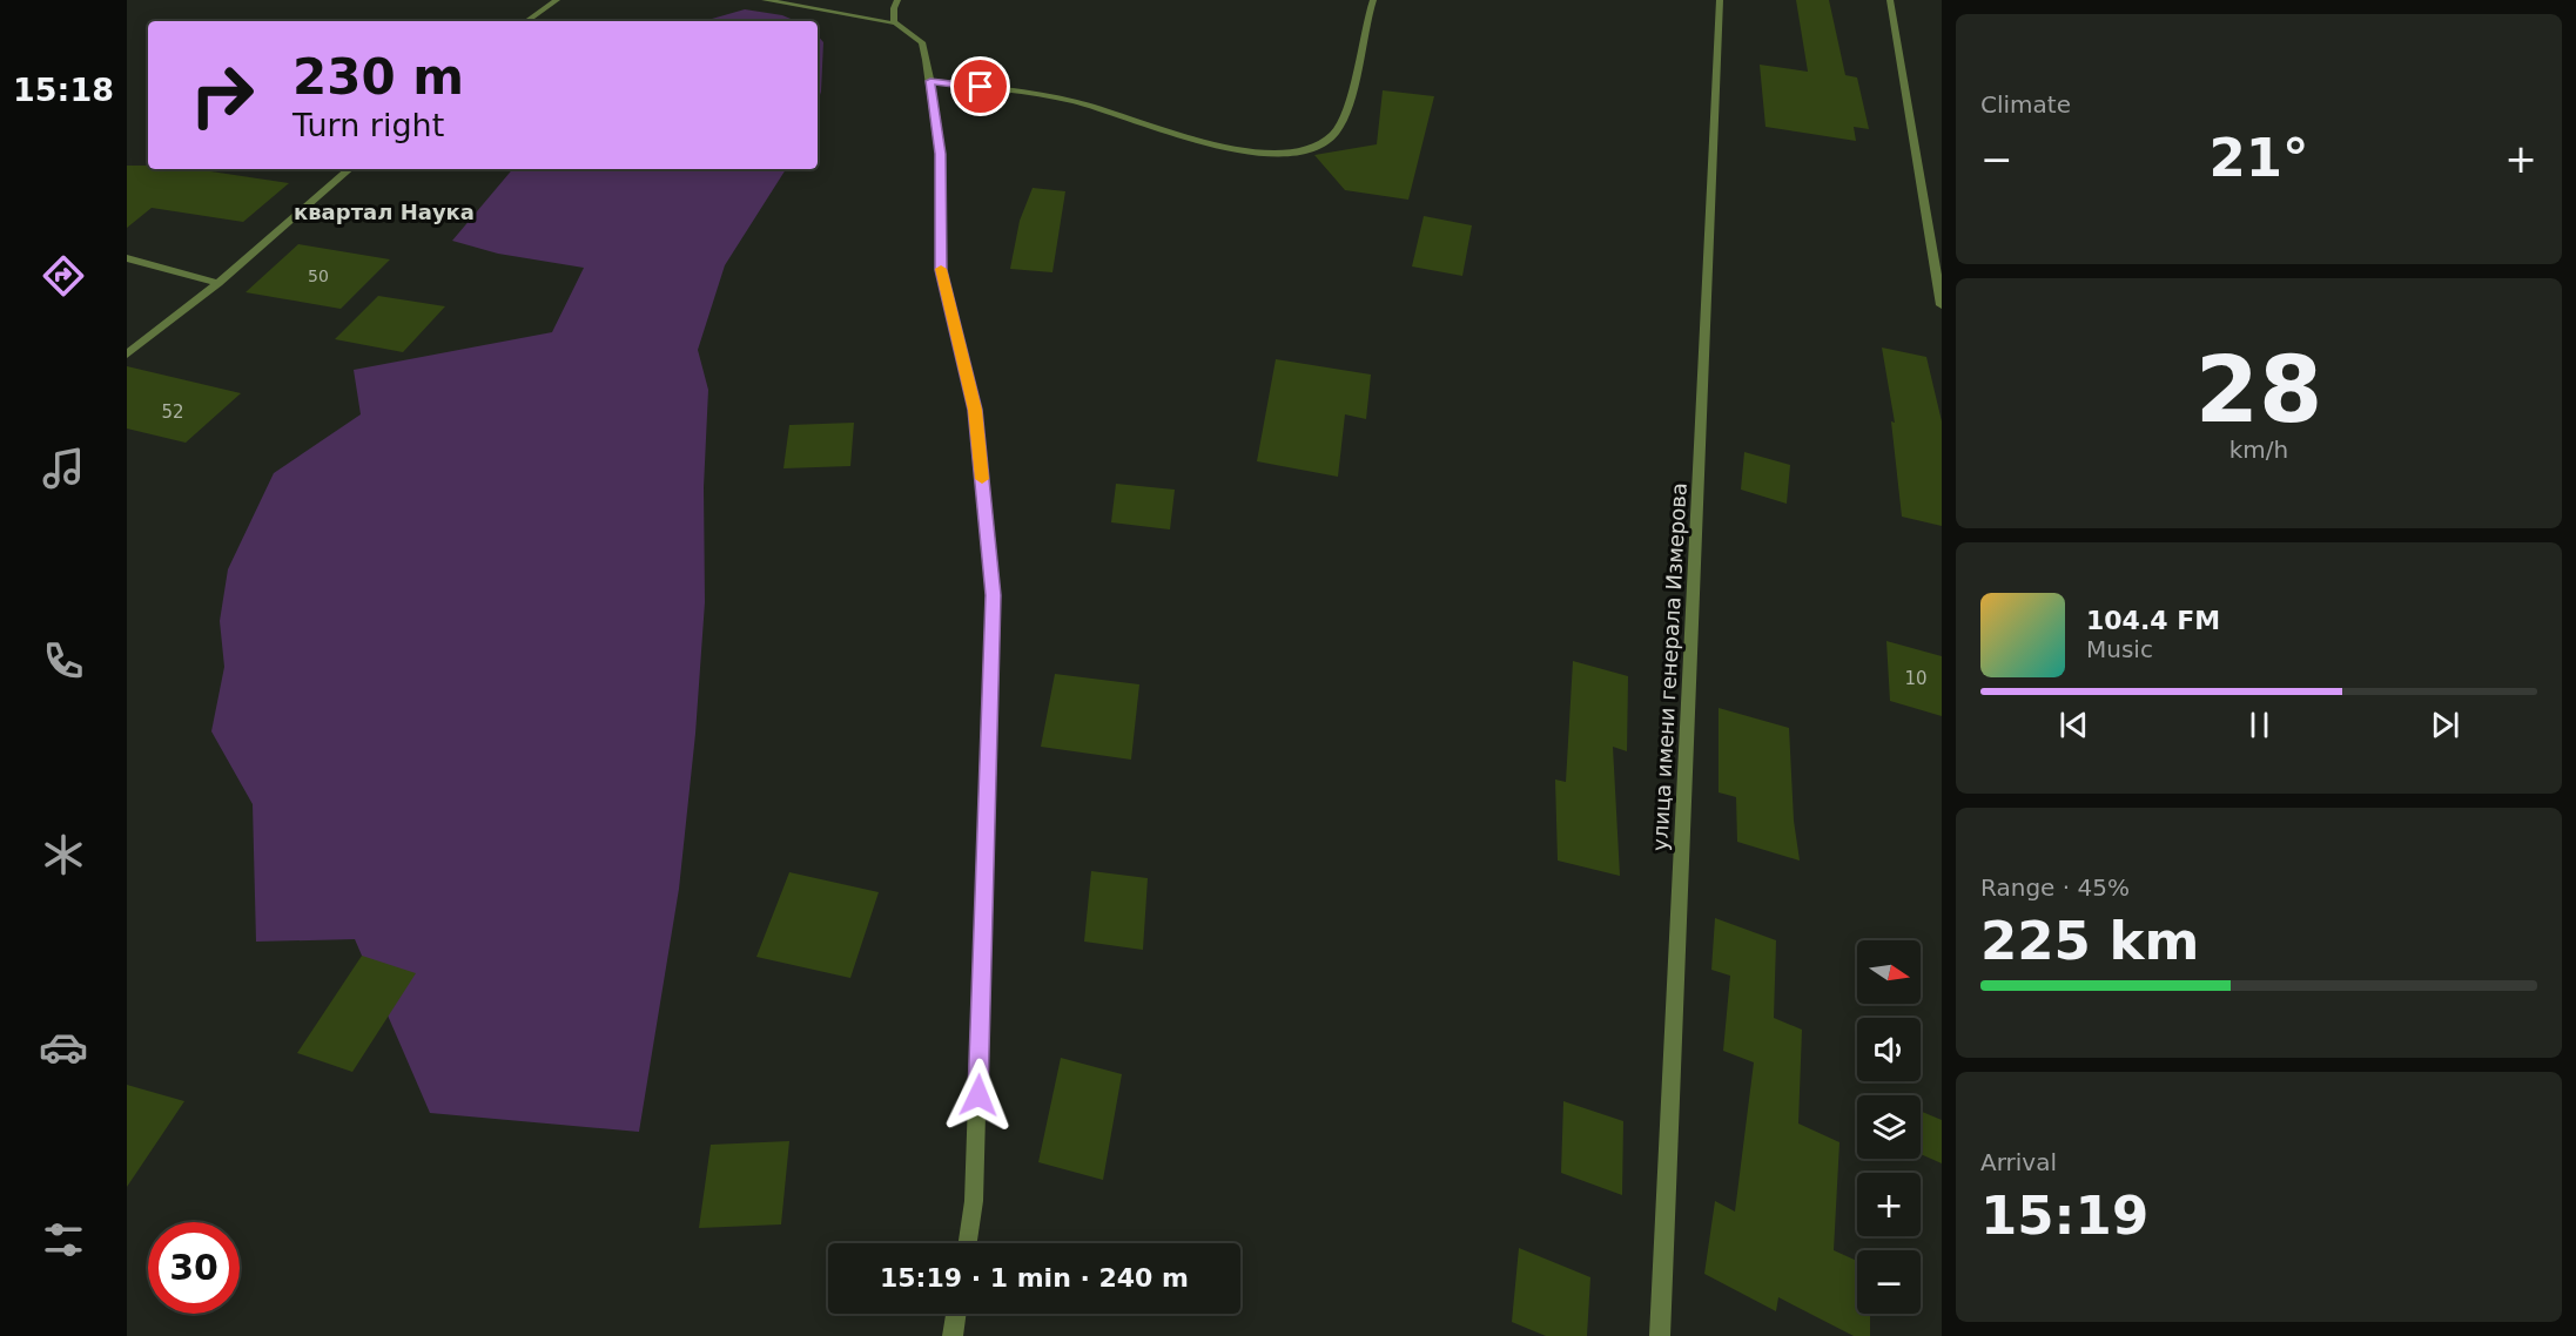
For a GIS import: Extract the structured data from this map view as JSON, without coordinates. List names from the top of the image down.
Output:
{
  "streets": {
    "street": ["улица имени генерала Измерова"]
  },
  "districts": ["квартал Наука"],
  "house_numbers": ["50", "52", "10"],
  "north": "right",
  "page": {
    "tabs": "15:18",
    "tile": [
      "Climate",
      ["28", "km/h"],
      ["Range · 45%", "225 km"],
      ["Arrival", "15:19"]
    ],
    "turn": ["230 m", "Turn right"],
    "heat": ["−", "21°", "+"],
    "song": ["104.4 FM", "Music"],
    "map_buttons": ["+", "−"],
    "limit": "30",
    "trip": "15:19 · 1 min · 240 m"
  }
}
